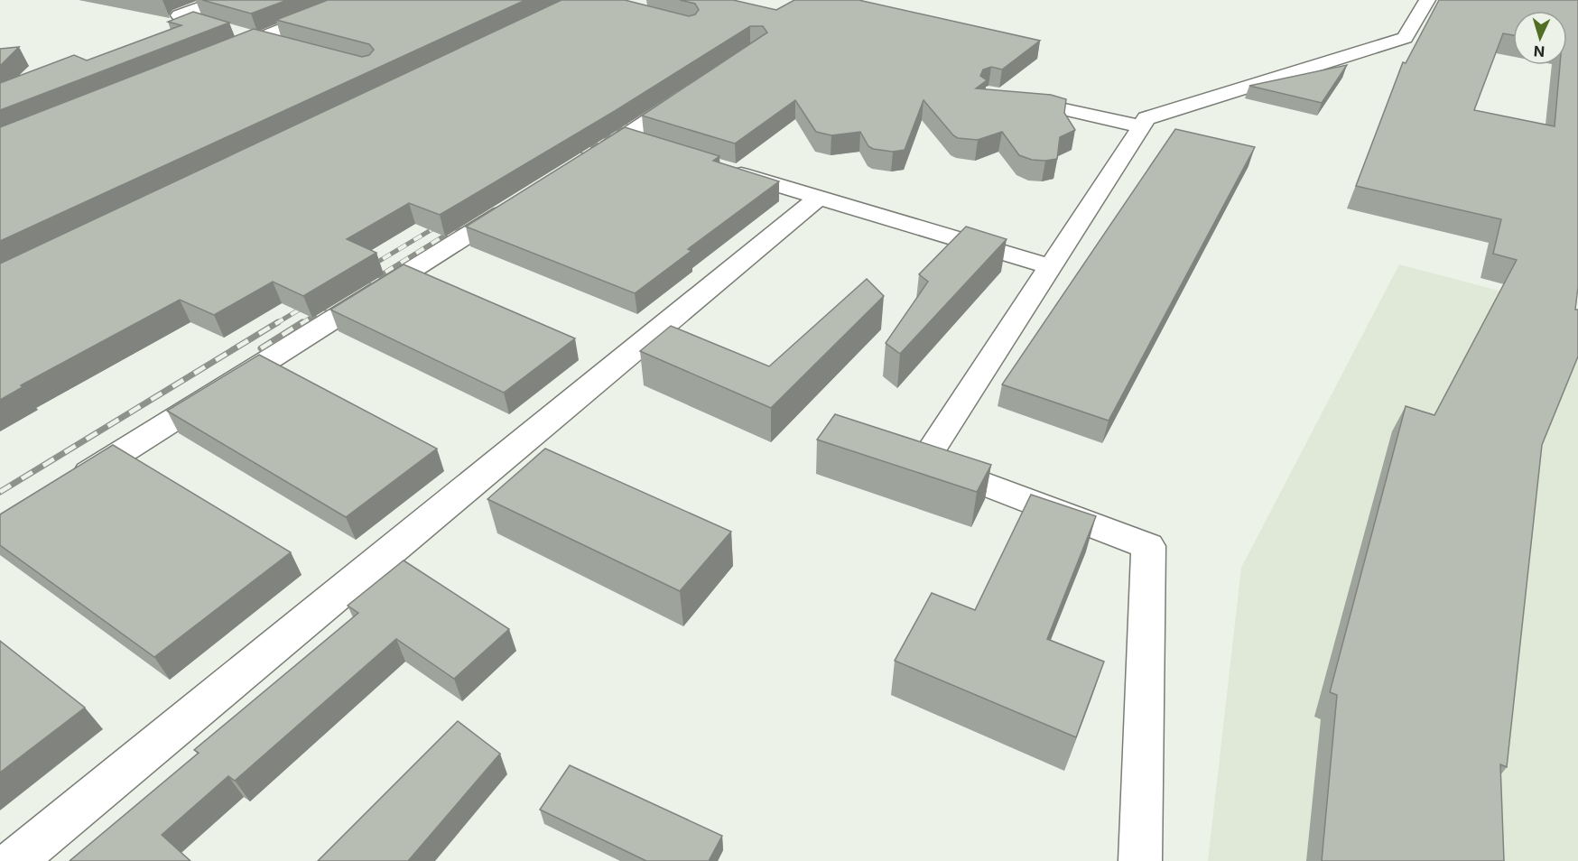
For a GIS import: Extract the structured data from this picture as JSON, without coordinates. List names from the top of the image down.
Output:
{
  "north": "bottom"
}
